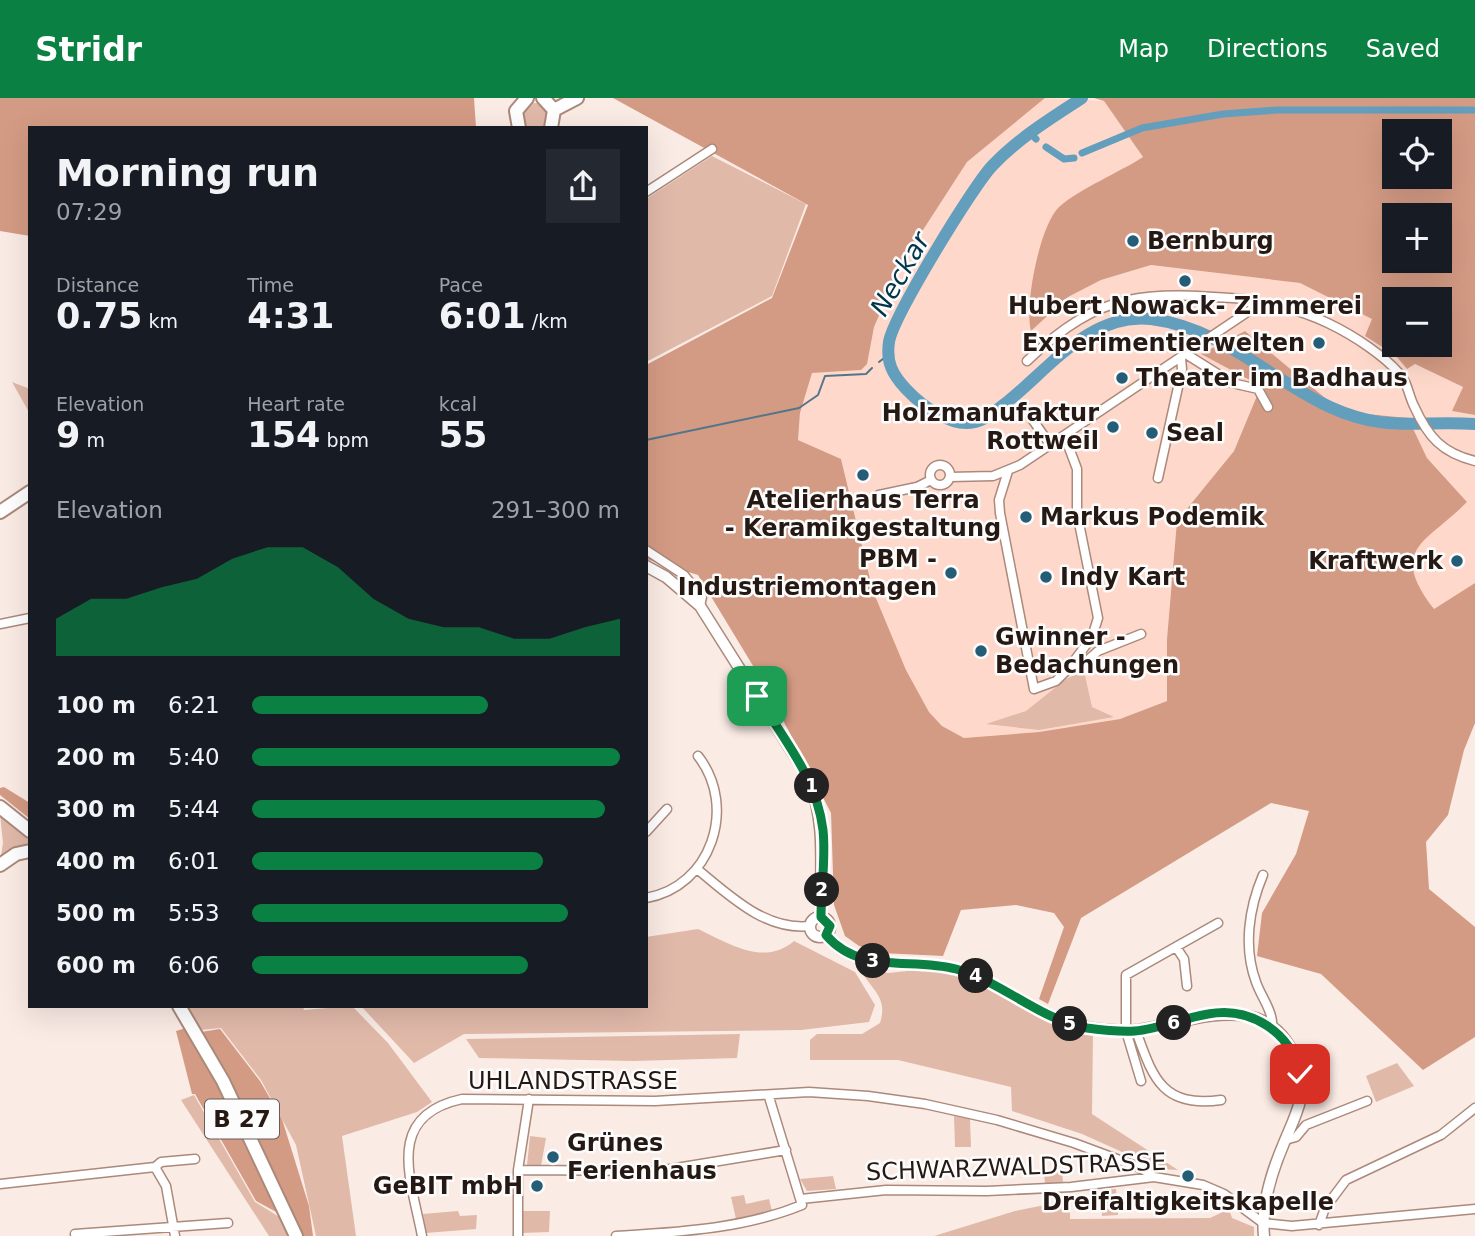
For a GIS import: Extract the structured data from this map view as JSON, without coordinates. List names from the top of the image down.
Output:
{
  "streets": {
    "main road": ["B 27"],
    "street": ["UHLANDSTRASSE", "SCHWARZWALDSTRASSE"]
  },
  "crossings": [
    ["UHLANDSTRASSE", "SCHWARZWALDSTRASSE"]
  ],
  "water": ["Neckar"],
  "places": [
    "Bernburg",
    "Hubert Nowack- Zimmerei",
    "Experimentierwelten",
    "Theater im Badhaus",
    "Holzmanufaktur Rottweil",
    "Seal",
    "Atelierhaus Terra - Keramikgestaltung",
    "Markus Podemik",
    "Kraftwerk",
    "PBM - Industriemontagen",
    "Indy Kart",
    "Gwinner - Bedachungen",
    "Grünes Ferienhaus",
    "Dreifaltigkeitskapelle",
    "GeBIT mbH"
  ],
  "page": {
    "header": "Stridr",
    "nav": ["Map", "Directions", "Saved"],
    "map_buttons": ["+", "−"],
    "heading": ["Morning run", "07:29"],
    "stats": [
      ["Distance", "0.75 km"],
      ["Time", "4:31"],
      ["Pace", "6:01 /km"],
      ["Elevation", "9 m"],
      ["Heart rate", "154 bpm"],
      ["kcal", "55"]
    ],
    "chart": ["Elevation", "291–300 m"],
    "list": [
      {
        "name": "100 m",
        "note": "6:21"
      },
      {
        "name": "200 m",
        "note": "5:40"
      },
      {
        "name": "300 m",
        "note": "5:44"
      },
      {
        "name": "400 m",
        "note": "6:01"
      },
      {
        "name": "500 m",
        "note": "5:53"
      },
      {
        "name": "600 m",
        "note": "6:06"
      }
    ],
    "pins": [
      "1",
      "2",
      "3",
      "4",
      "6",
      "5"
    ]
  }
}
